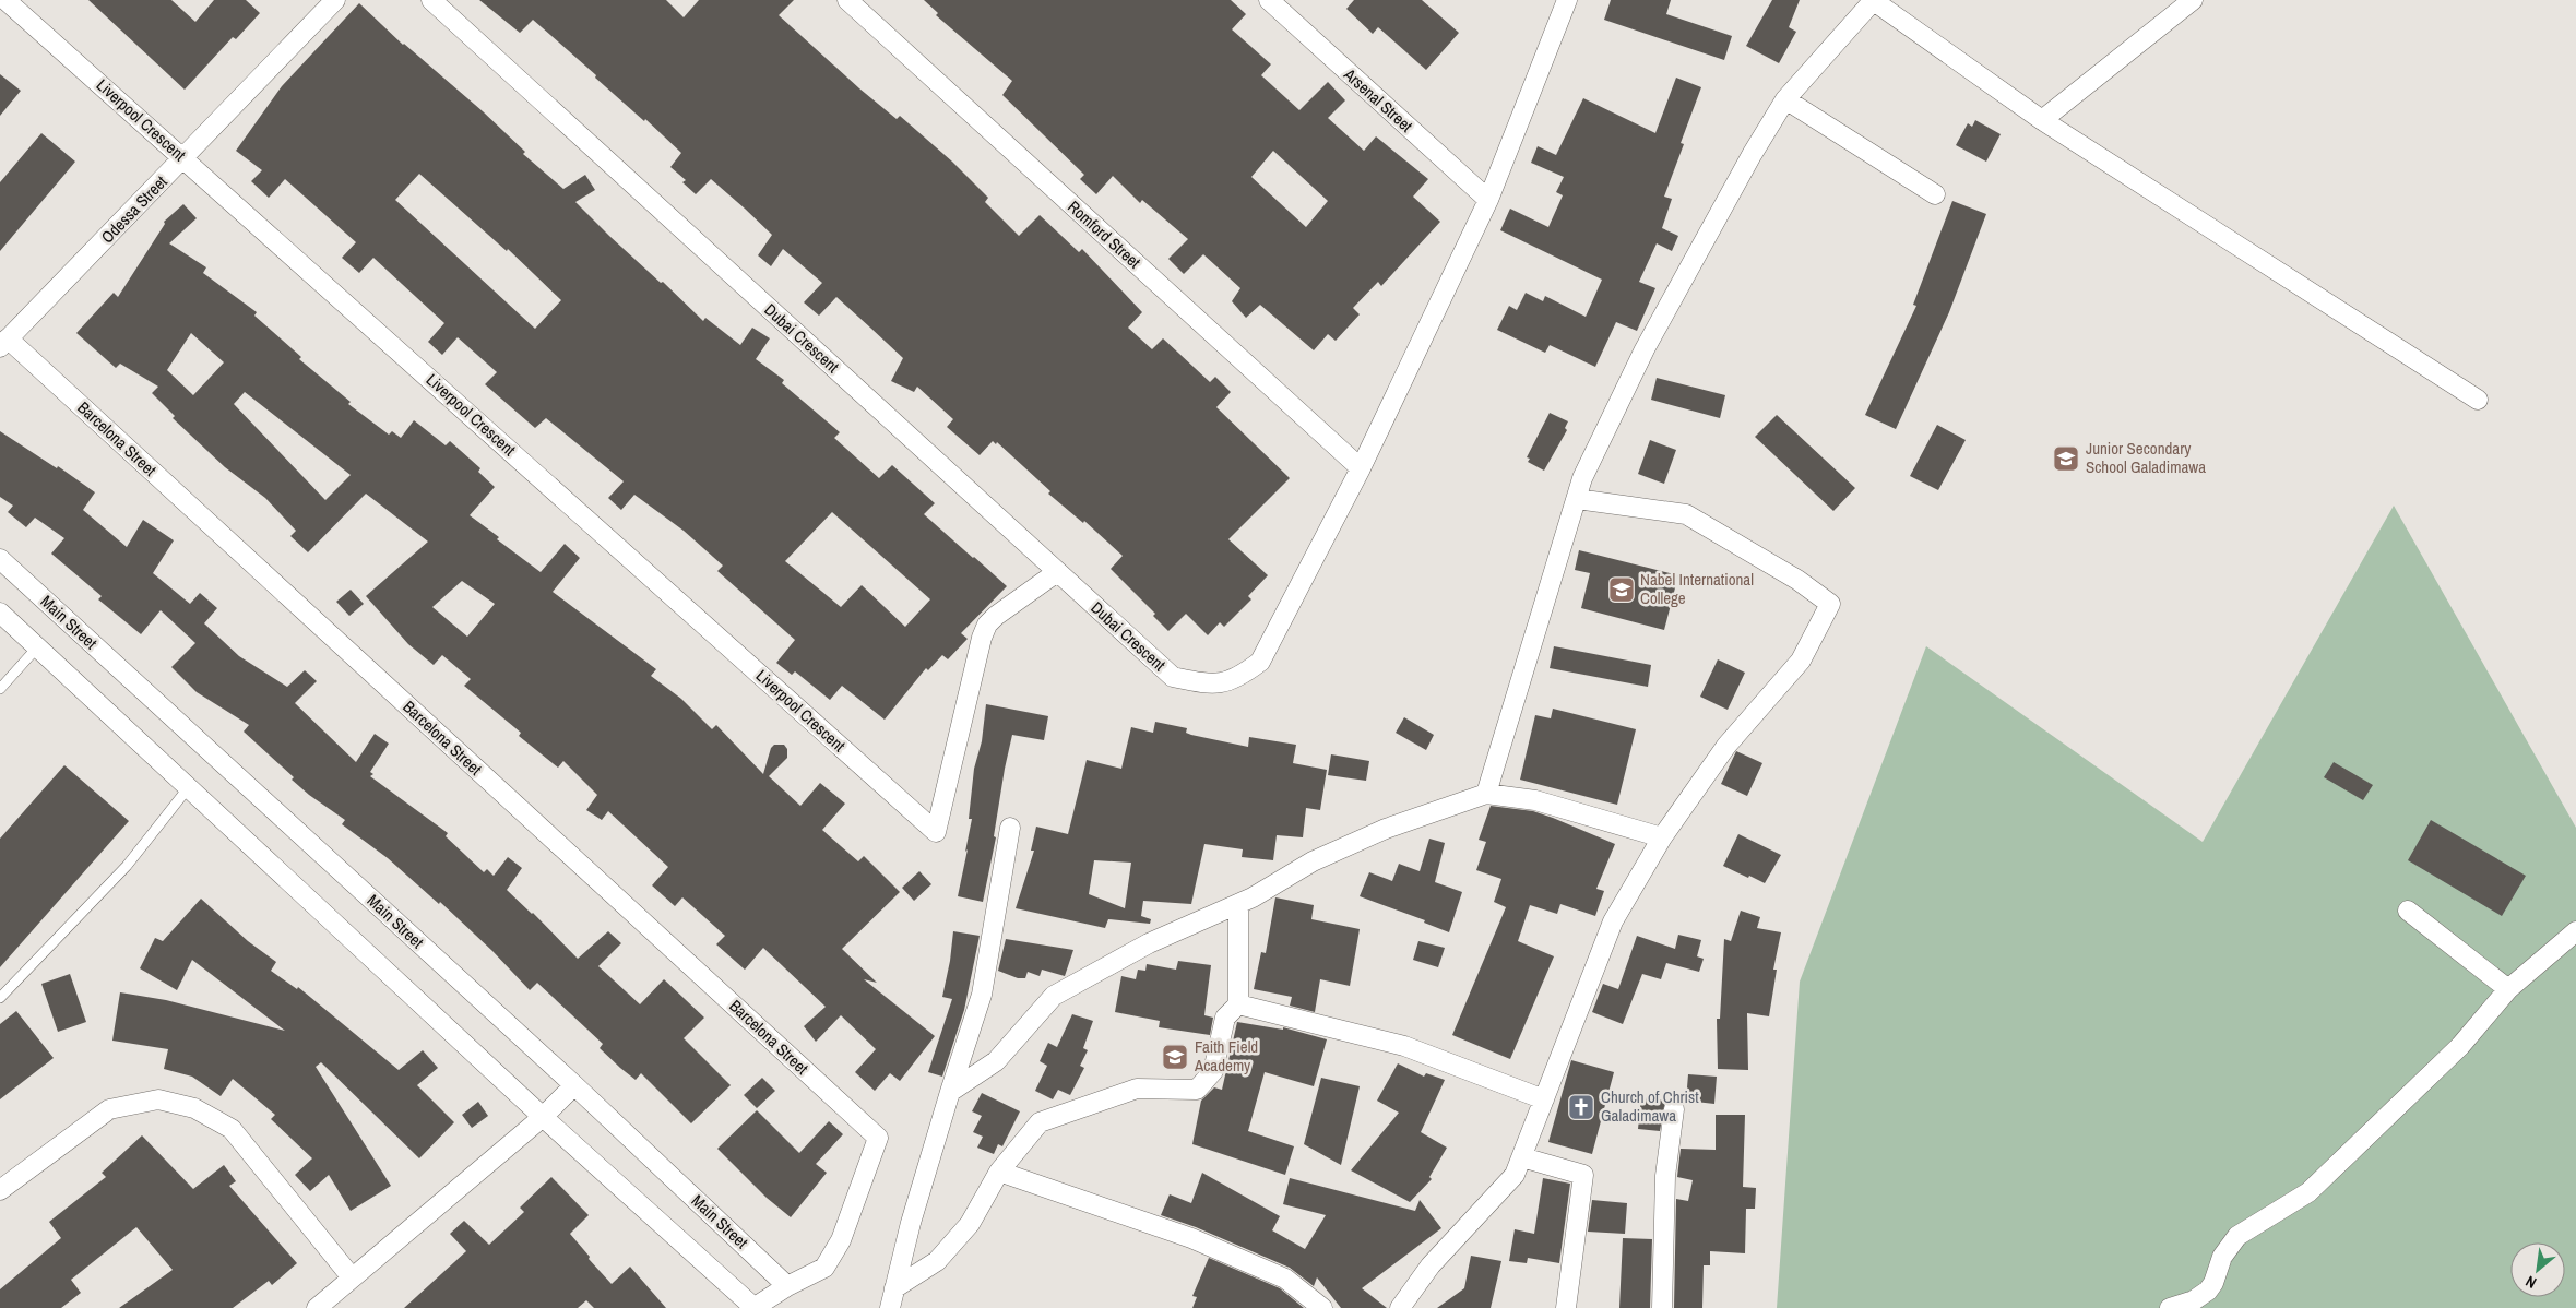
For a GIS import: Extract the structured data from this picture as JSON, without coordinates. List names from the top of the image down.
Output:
{
  "streets": {
    "street": [
      "Arsenal Street",
      "Liverpool Crescent",
      "Odessa Street",
      "Romford Street",
      "Dubai Crescent",
      "Barcelona Street",
      "Main Street"
    ]
  },
  "crossings": [
    ["Liverpool Crescent", "Odessa Street"],
    ["Liverpool Crescent", "Dubai Crescent"],
    ["Odessa Street", "Barcelona Street"],
    ["Romford Street", "Dubai Crescent"],
    ["Barcelona Street", "Main Street"]
  ],
  "places": {
    "school or university": ["Junior Secondary School Galadimawa", "Nabel International College", "Faith Field Academy"],
    "church": ["Church of Christ Galadimawa"]
  },
  "north": "bottom left"
}
